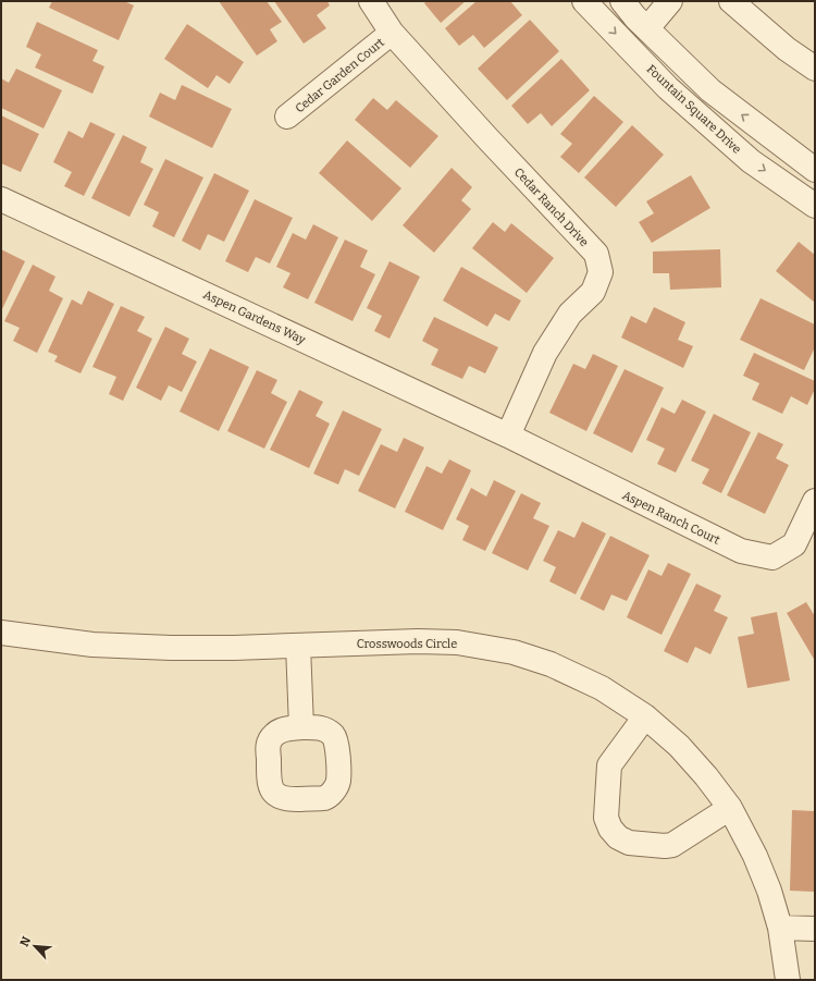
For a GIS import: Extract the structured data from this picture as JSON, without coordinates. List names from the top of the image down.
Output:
{
  "streets": {
    "street": [
      "Cedar Garden Court",
      "Fountain Square Drive",
      "Cedar Ranch Drive",
      "Aspen Gardens Way",
      "Aspen Ranch Court",
      "Crosswoods Circle"
    ]
  },
  "crossings": [
    ["Cedar Garden Court", "Cedar Ranch Drive"],
    ["Cedar Ranch Drive", "Aspen Gardens Way"],
    ["Cedar Ranch Drive", "Aspen Ranch Court"],
    ["Aspen Gardens Way", "Aspen Ranch Court"]
  ],
  "north": "top left"
}
